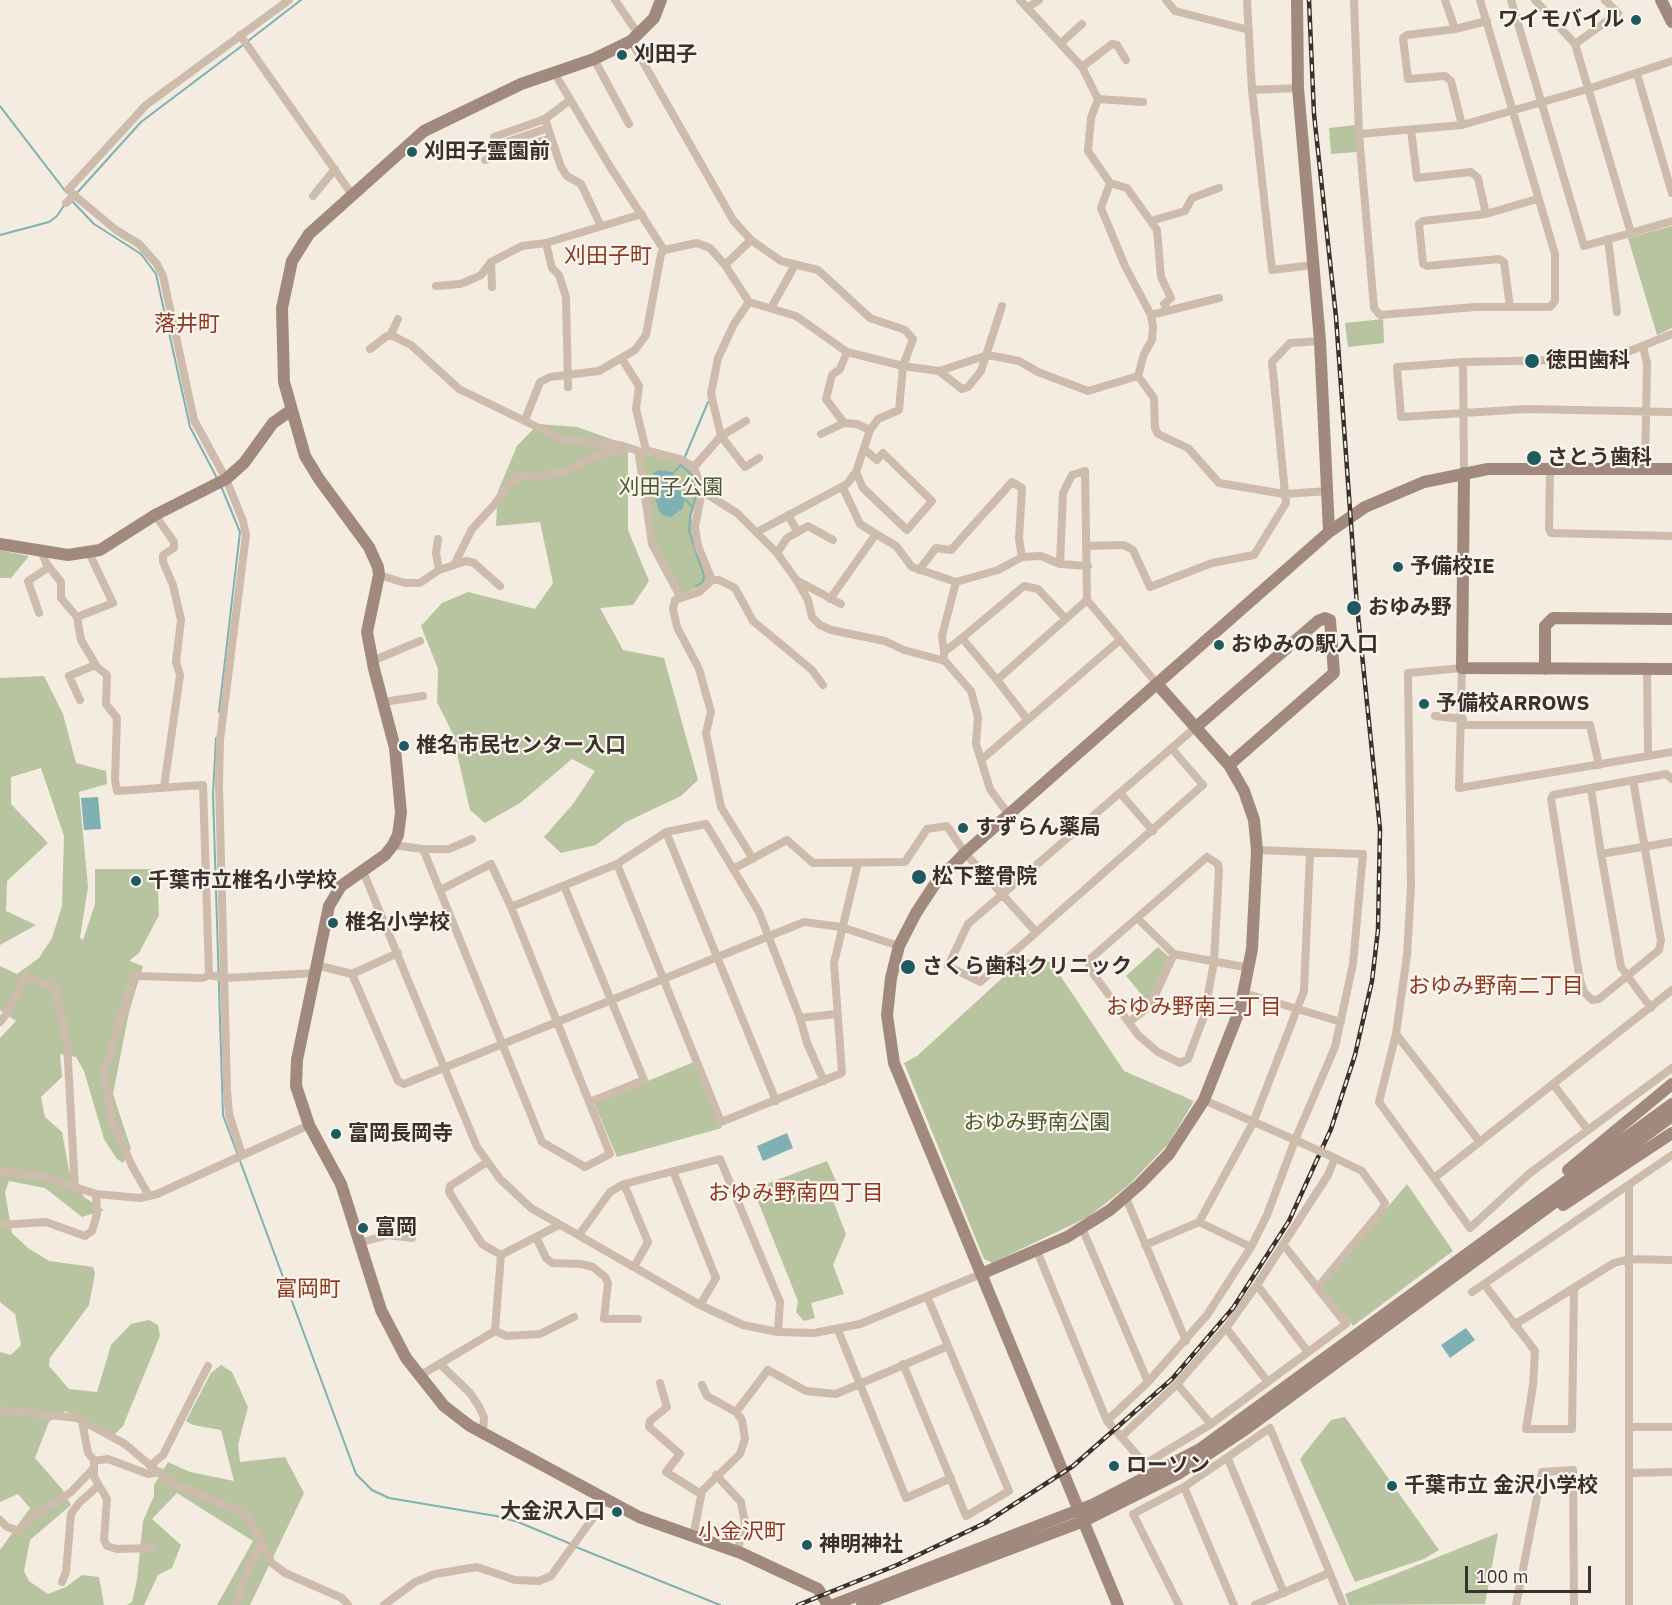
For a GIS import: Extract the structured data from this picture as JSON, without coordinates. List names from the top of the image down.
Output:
{
  "districts": [
    "刈田子町",
    "落井町",
    "おゆみ野南二丁目",
    "おゆみ野南三丁目",
    "おゆみ野南四丁目",
    "富岡町",
    "小金沢町"
  ],
  "parks": ["刈田子公園", "おゆみ野南公園"],
  "places": [
    "ワイモバイル",
    "刈田子",
    "刈田子霊園前",
    "徳田歯科",
    "さとう歯科",
    "予備校IE",
    "おゆみ野",
    "おゆみの駅入口",
    "予備校ARROWS",
    "椎名市民センター入口",
    "すずらん薬局",
    "松下整骨院",
    "千葉市立椎名小学校",
    "椎名小学校",
    "さくら歯科クリニック",
    "富岡長岡寺",
    "富岡",
    "ローソン",
    "千葉市立 金沢小学校",
    "大金沢入口",
    "神明神社"
  ],
  "scale_bar": "100 m"
}
